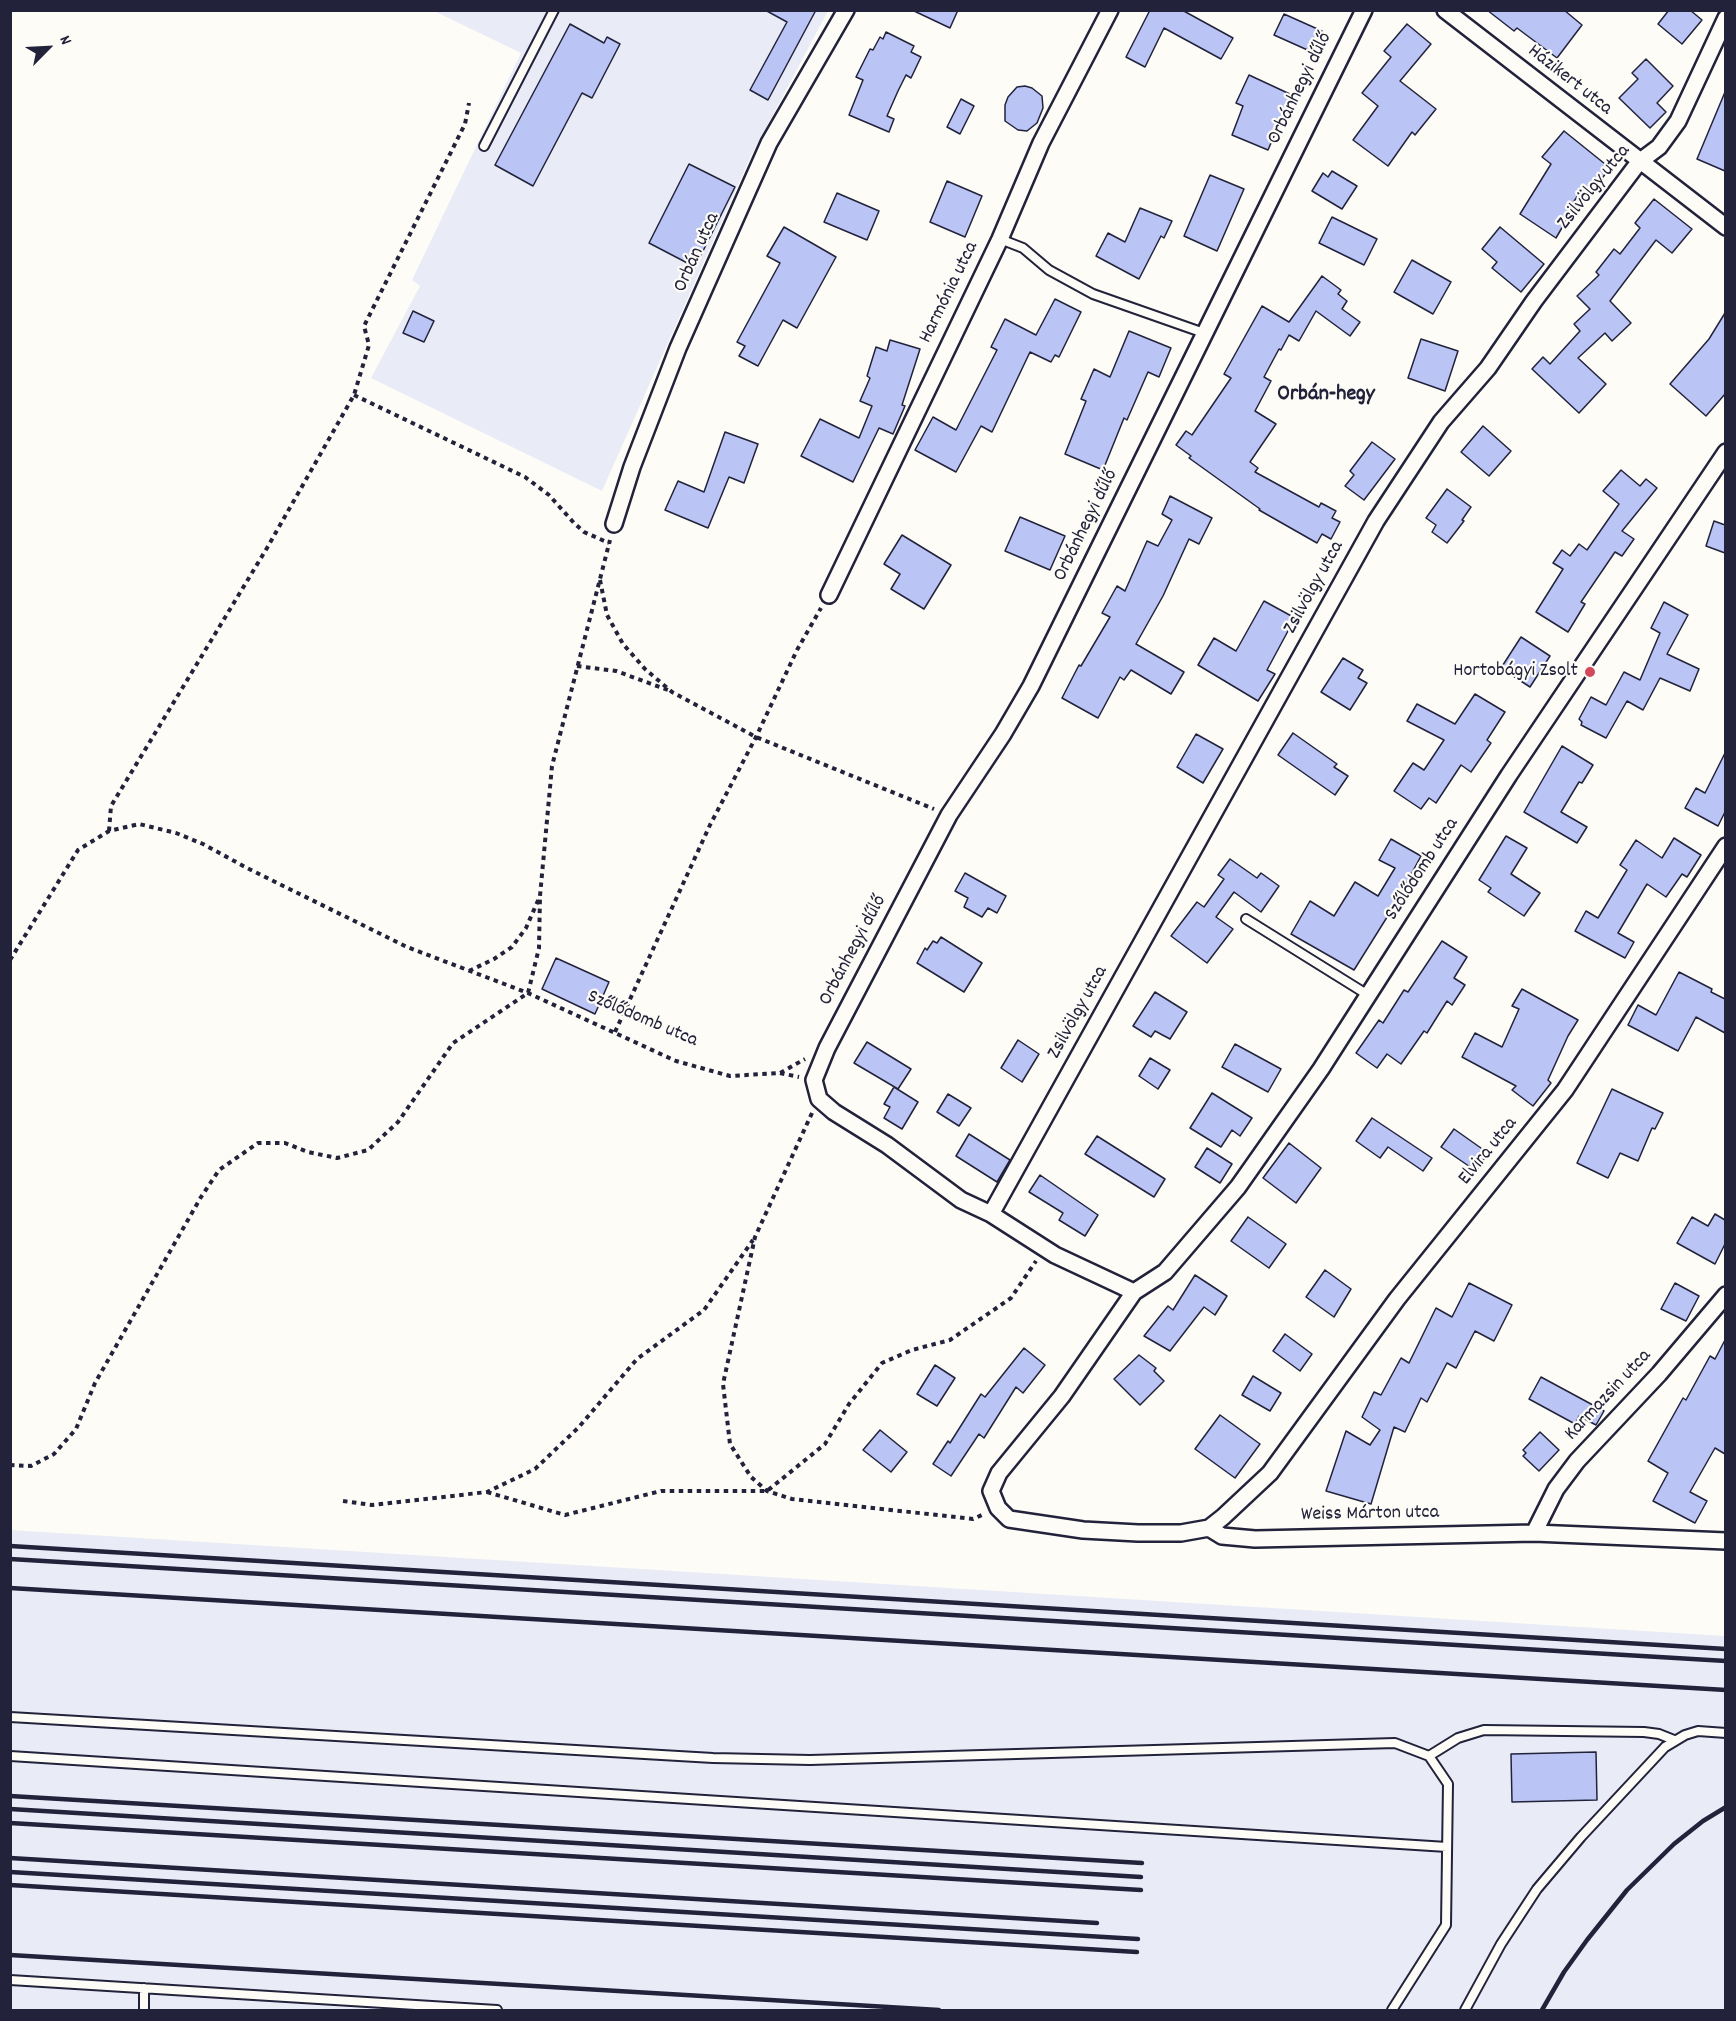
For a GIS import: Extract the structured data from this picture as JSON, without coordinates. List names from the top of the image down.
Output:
{
  "streets": {
    "street": [
      "Házikert utca",
      "Orbánhegyi dűlő",
      "Zsilvölgy utca",
      "Orbán utca",
      "Harmónia utca",
      "Szőlődomb utca",
      "Elvira utca",
      "Karmazsin utca",
      "Weiss Márton utca"
    ]
  },
  "crossings": [
    ["Házikert utca", "Zsilvölgy utca"],
    ["Orbánhegyi dűlő", "Szőlődomb utca"],
    ["Elvira utca", "Weiss Márton utca"],
    ["Karmazsin utca", "Weiss Márton utca"]
  ],
  "districts": ["Orbán-hegy"],
  "places": ["Hortobágyi Zsolt"],
  "north": "top right"
}
